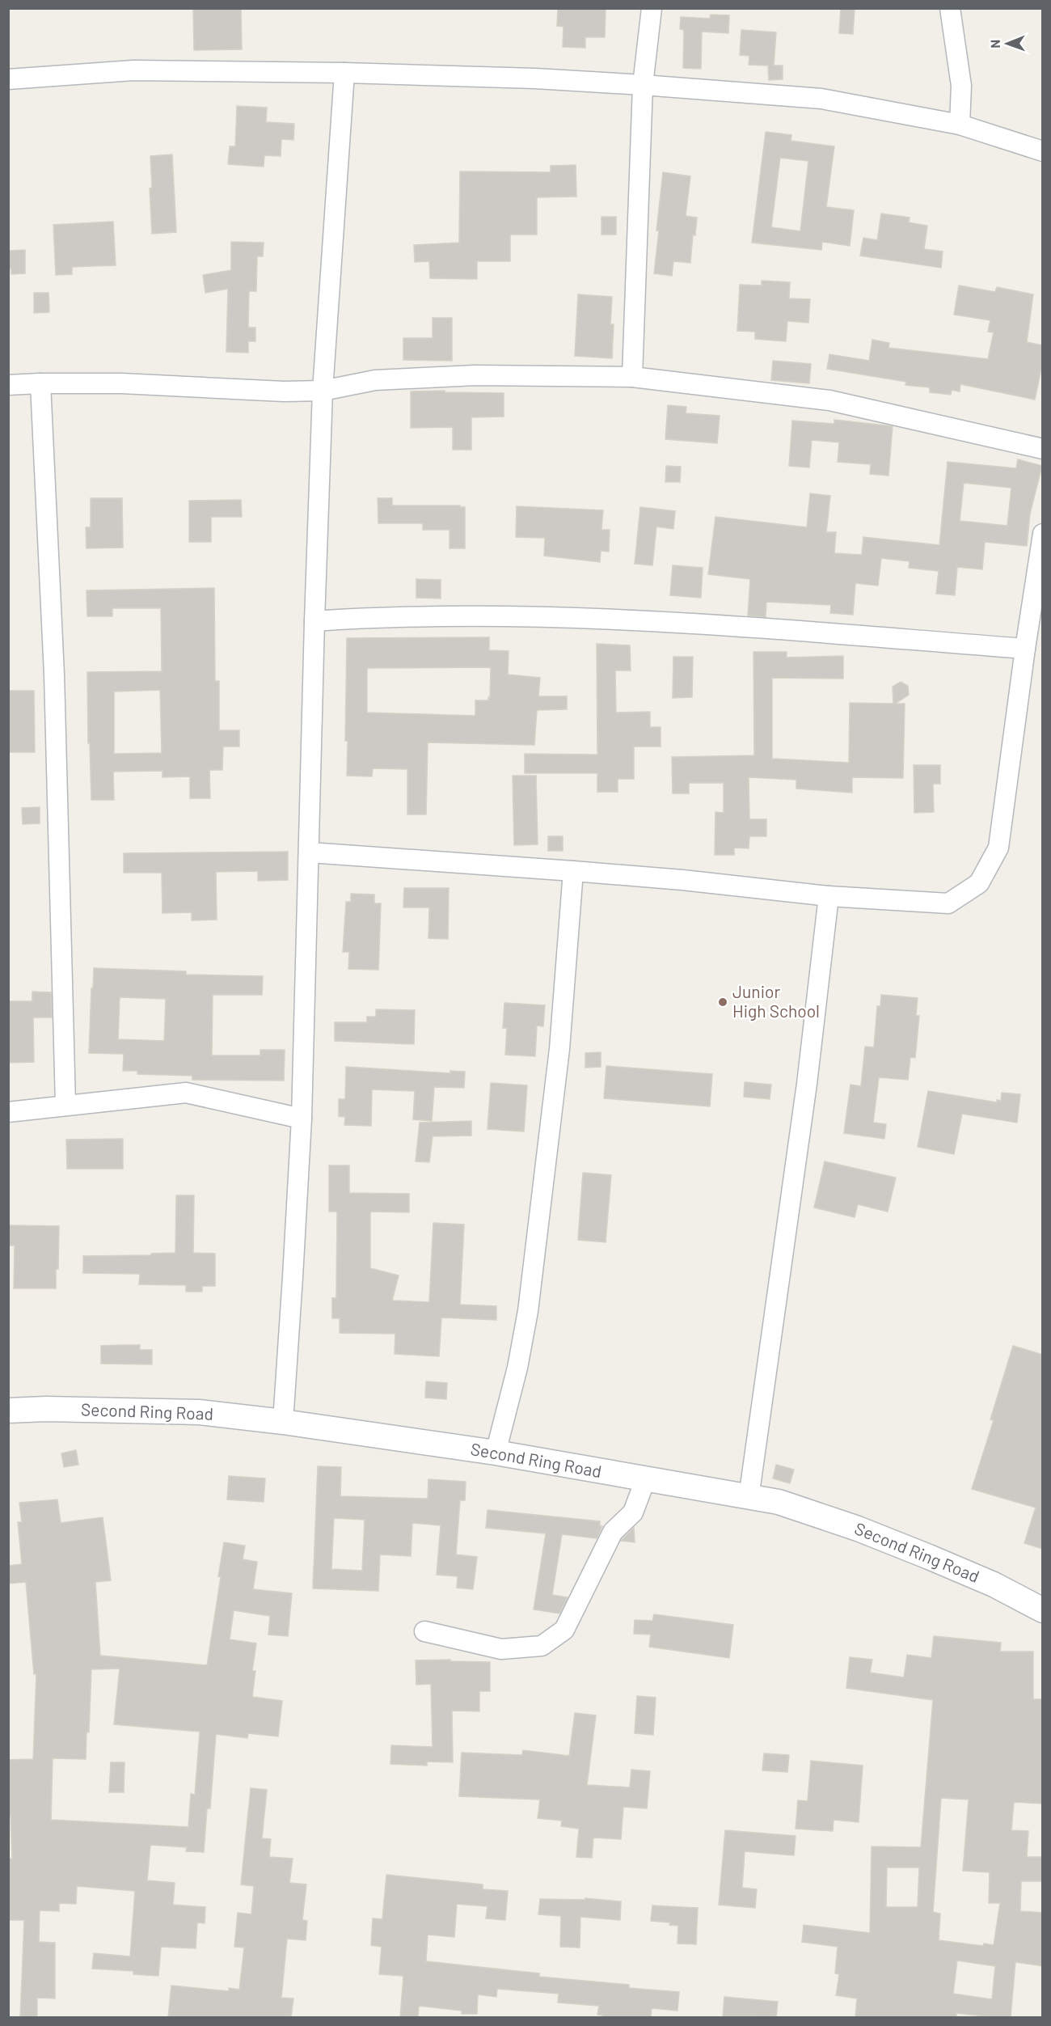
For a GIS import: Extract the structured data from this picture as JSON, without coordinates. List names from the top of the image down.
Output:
{
  "streets": {
    "street": ["Second Ring Road"]
  },
  "places": ["Junior High School"],
  "north": "left"
}
